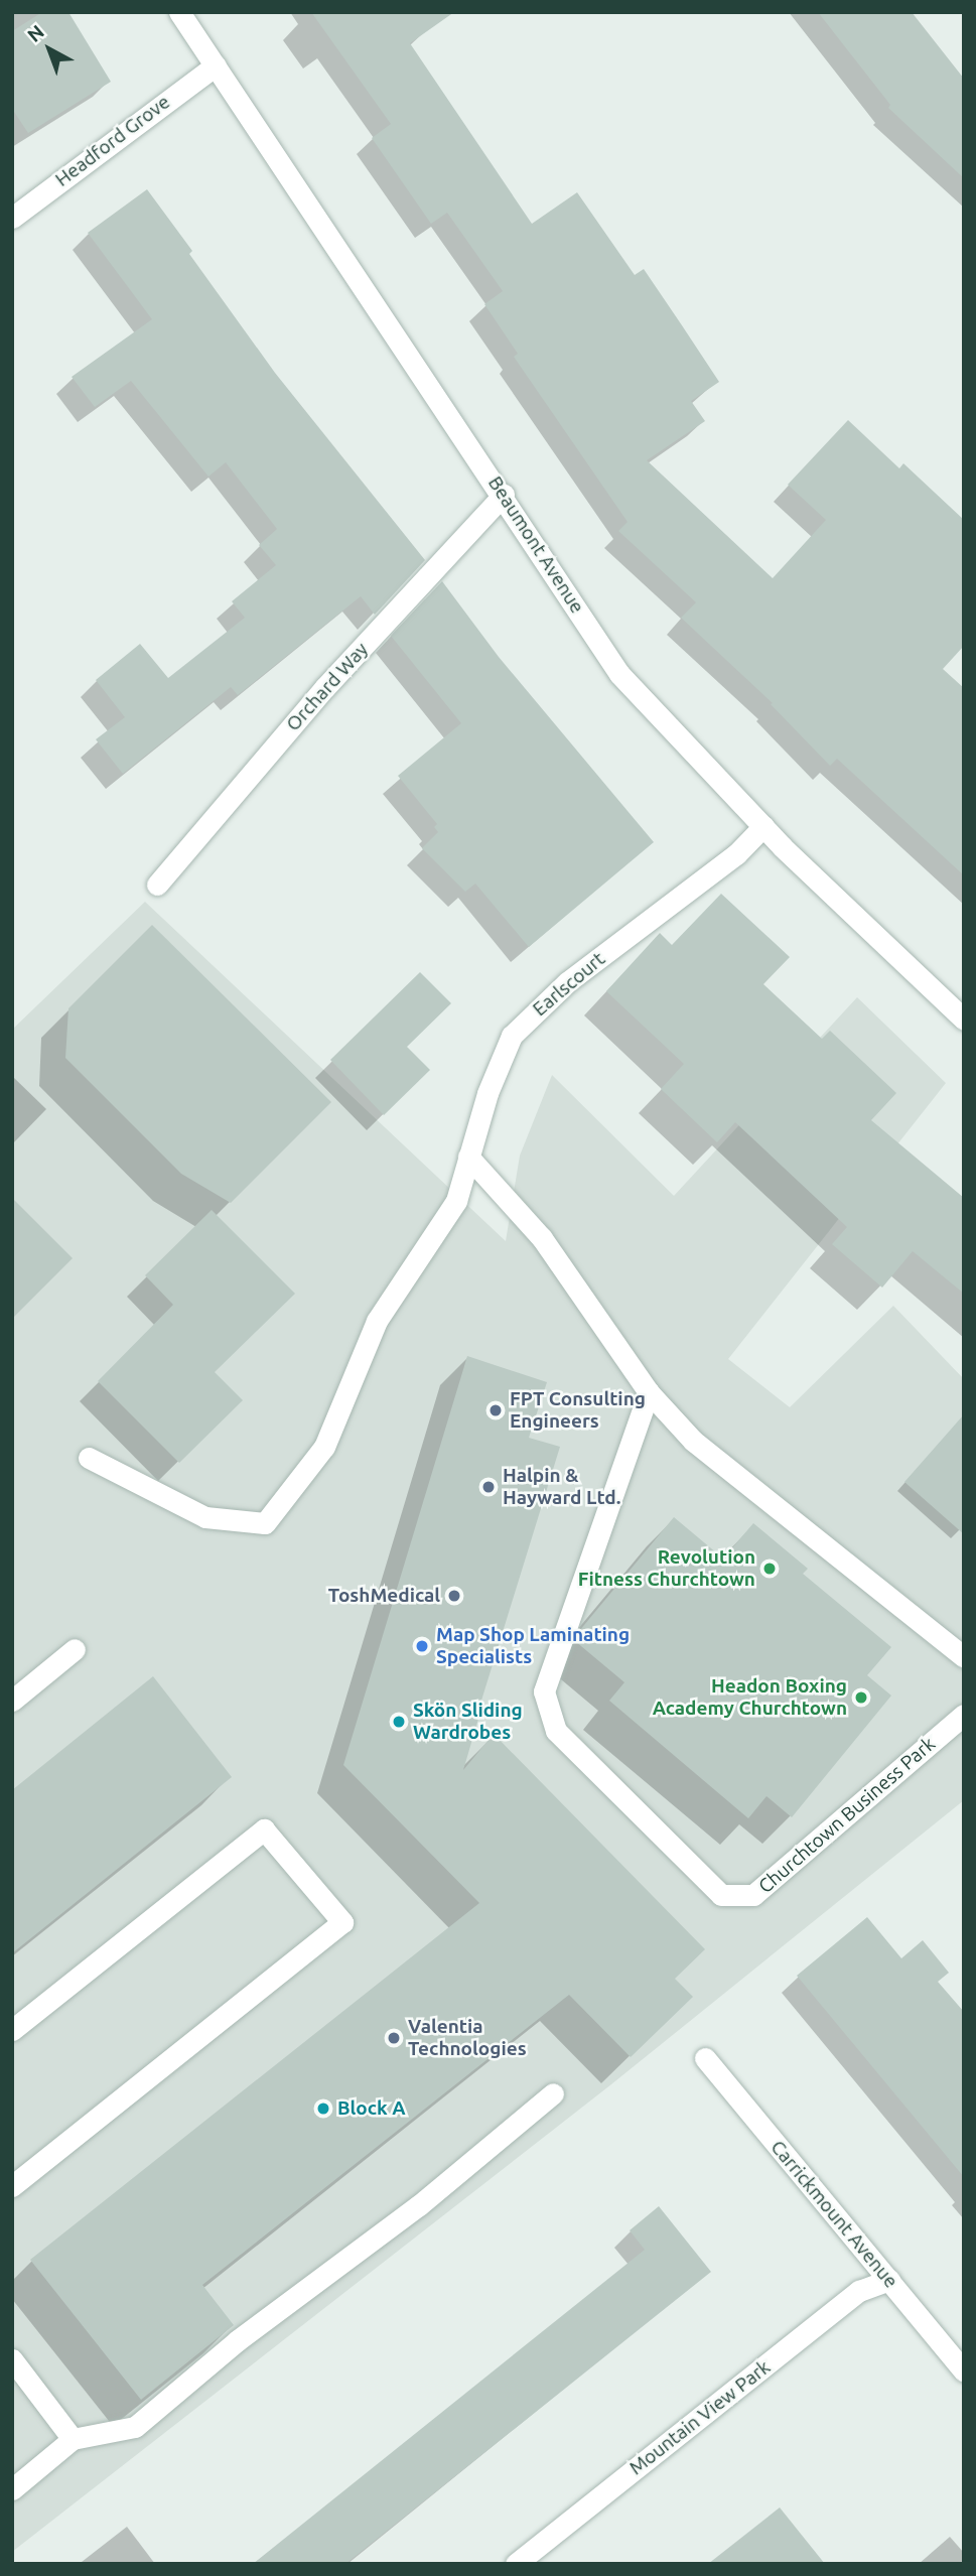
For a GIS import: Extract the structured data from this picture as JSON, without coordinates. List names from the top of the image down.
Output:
{
  "streets": {
    "street": [
      "Headford Grove",
      "Beaumont Avenue",
      "Orchard Way",
      "Earlscourt",
      "Churchtown Business Park",
      "Carrickmount Avenue",
      "Mountain View Park"
    ]
  },
  "crossings": [
    ["Headford Grove", "Beaumont Avenue"],
    ["Beaumont Avenue", "Orchard Way"],
    ["Beaumont Avenue", "Earlscourt"],
    ["Carrickmount Avenue", "Mountain View Park"]
  ],
  "places": [
    "FPT Consulting Engineers",
    "Halpin & Hayward Ltd.",
    "Revolution Fitness Churchtown",
    "ToshMedical",
    "Map Shop Laminating Specialists",
    "Headon Boxing Academy Churchtown",
    "Skön Sliding Wardrobes",
    "Valentia Technologies",
    "Block A"
  ],
  "north": "top left"
}
